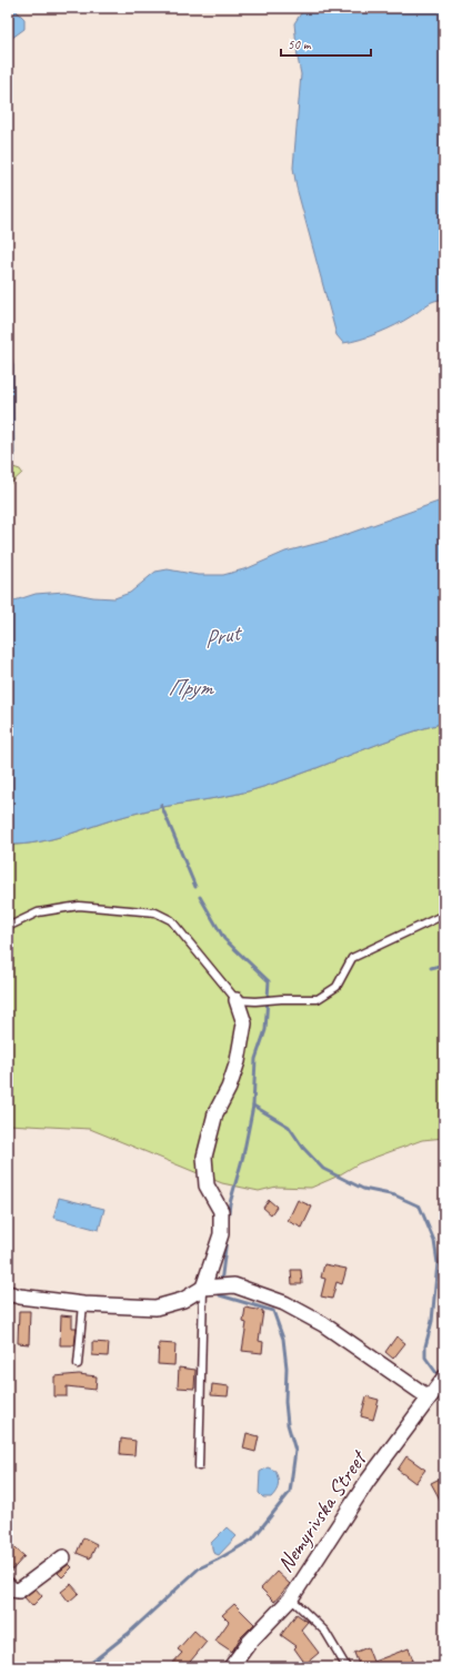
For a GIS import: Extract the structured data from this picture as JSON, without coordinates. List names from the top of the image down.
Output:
{
  "streets": {
    "street": ["Nemyrivska Street"]
  },
  "water": ["Prut", "Прут"],
  "scale_bar": "50 m"
}
